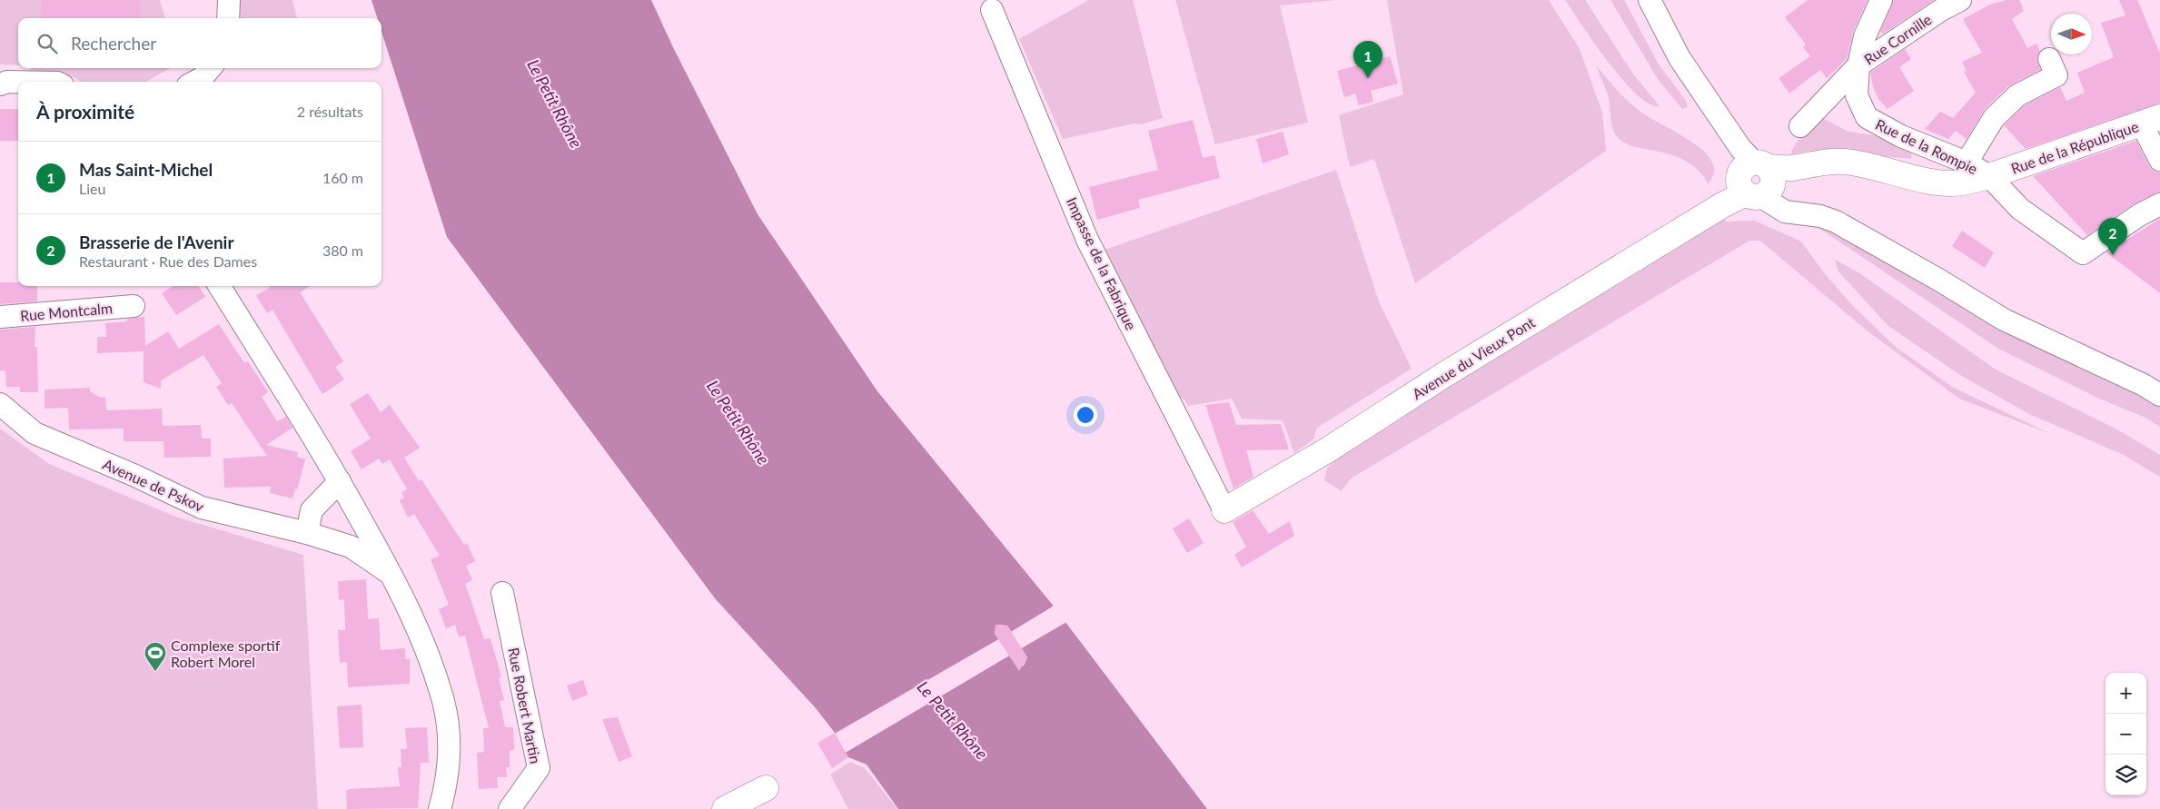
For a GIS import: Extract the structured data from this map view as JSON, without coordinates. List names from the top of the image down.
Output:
{
  "streets": {
    "street": [
      "Rue Cornille",
      "Rue de la Rompie",
      "Rue de la République",
      "Impasse de la Fabrique",
      "Rue Montcalm",
      "Avenue du Vieux Pont",
      "Avenue de Pskov",
      "Rue Robert Martin"
    ]
  },
  "crossings": [
    ["Rue Cornille", "Rue de la Rompie"],
    ["Rue de la Rompie", "Rue de la République"],
    ["Rue de la Rompie", "Avenue du Vieux Pont"],
    ["Rue de la République", "Avenue du Vieux Pont"],
    ["Impasse de la Fabrique", "Avenue du Vieux Pont"]
  ],
  "water": ["Le Petit Rhône"],
  "places": {
    "sports": ["Complexe sportif Robert Morel"]
  },
  "north": "right",
  "page": {
    "search": "Rechercher",
    "pins": ["1", "2"],
    "heading": ["À proximité", "2 résultats"],
    "list": [
      {
        "mark": "1",
        "name": "Mas Saint-Michel",
        "note": "Lieu",
        "value": "160 m"
      },
      {
        "mark": "2",
        "name": "Brasserie de l'Avenir",
        "note": "Restaurant · Rue des Dames",
        "value": "380 m"
      }
    ],
    "map_buttons": ["+", "−"]
  }
}
